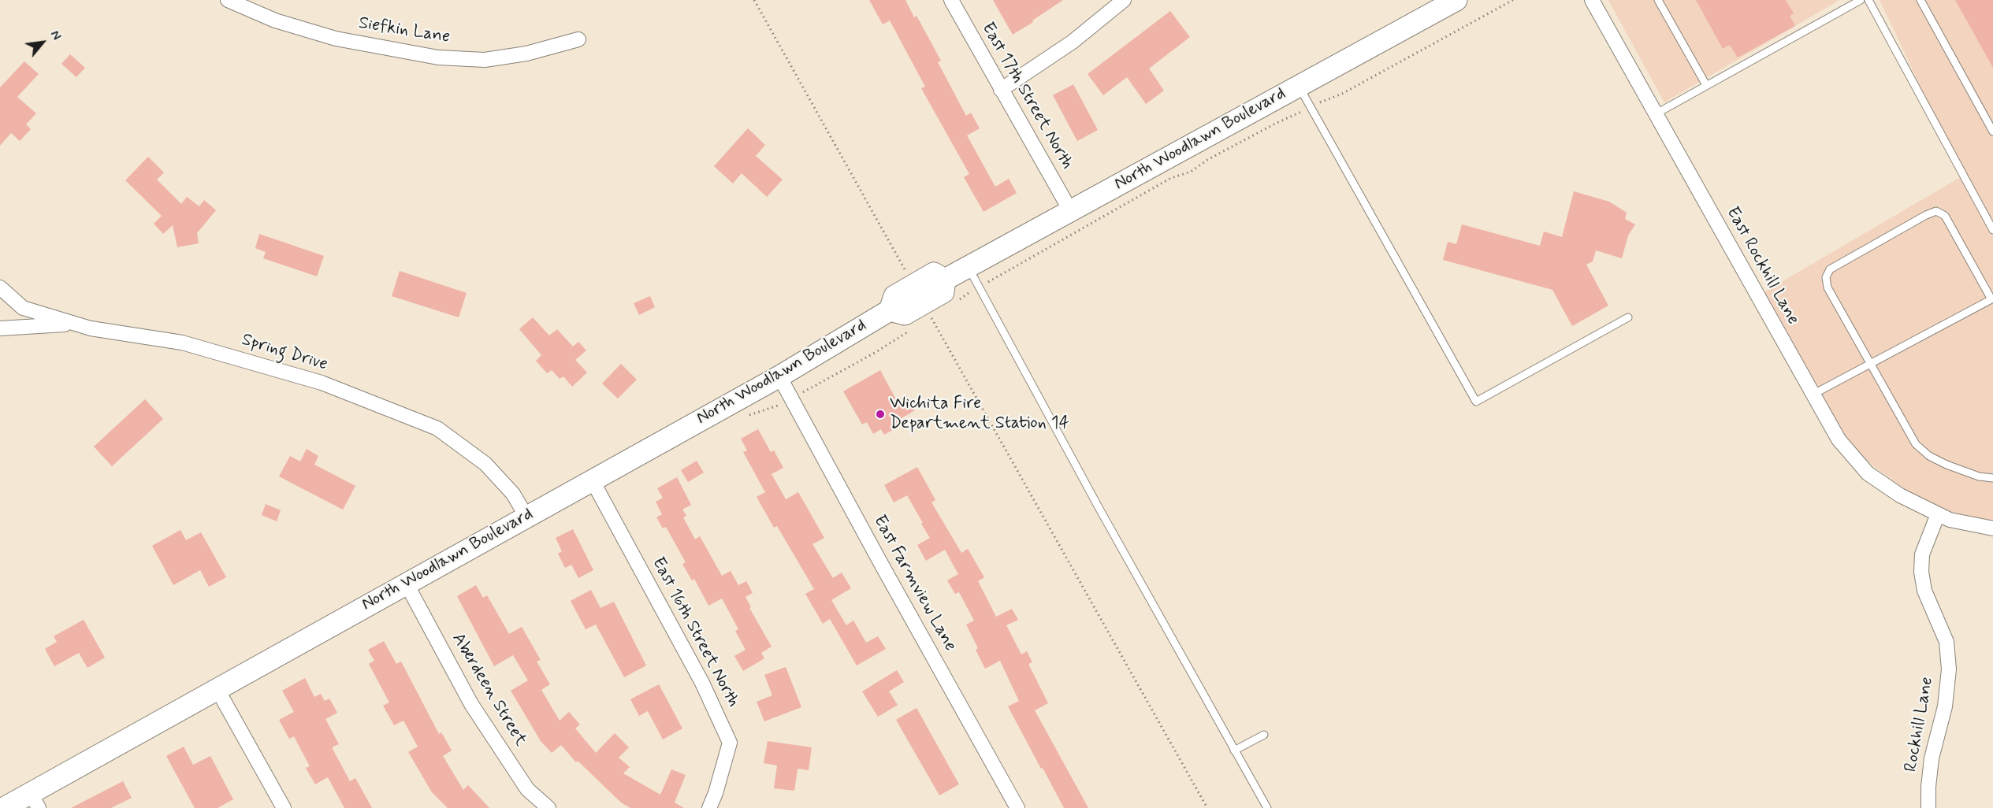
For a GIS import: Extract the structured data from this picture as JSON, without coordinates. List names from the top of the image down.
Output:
{
  "streets": {
    "main road": ["North Woodlawn Boulevard"],
    "street": [
      "Siefkin Lane",
      "East 17th Street North",
      "East Rockhill Lane",
      "Spring Drive",
      "East Farmview Lane",
      "East 16th Street North",
      "Aberdeen Street",
      "Rockhill Lane"
    ]
  },
  "crossings": [
    ["East 17th Street North", "North Woodlawn Boulevard"],
    ["North Woodlawn Boulevard", "Spring Drive"],
    ["North Woodlawn Boulevard", "East Farmview Lane"],
    ["North Woodlawn Boulevard", "East 16th Street North"],
    ["North Woodlawn Boulevard", "Aberdeen Street"],
    ["East Rockhill Lane", "Rockhill Lane"]
  ],
  "places": ["Wichita Fire Department Station 14"],
  "north": "top right"
}
